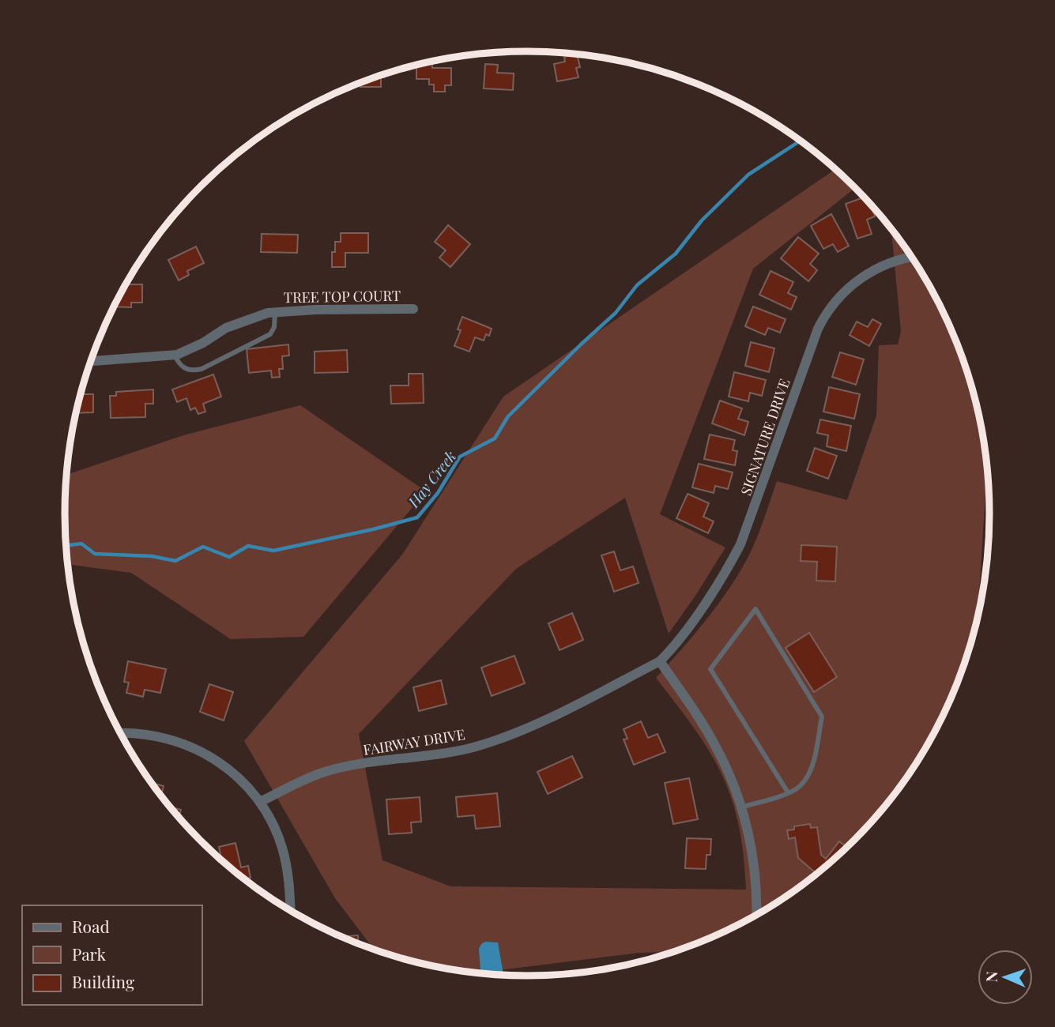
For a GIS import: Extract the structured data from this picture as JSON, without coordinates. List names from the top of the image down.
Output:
{
  "streets": {
    "street": ["TREE TOP COURT", "SIGNATURE DRIVE", "FAIRWAY DRIVE"]
  },
  "crossings": [
    ["SIGNATURE DRIVE", "FAIRWAY DRIVE"]
  ],
  "water": ["Hay Creek"],
  "legend": ["Road", "Park", "Building"],
  "north": "left"
}
